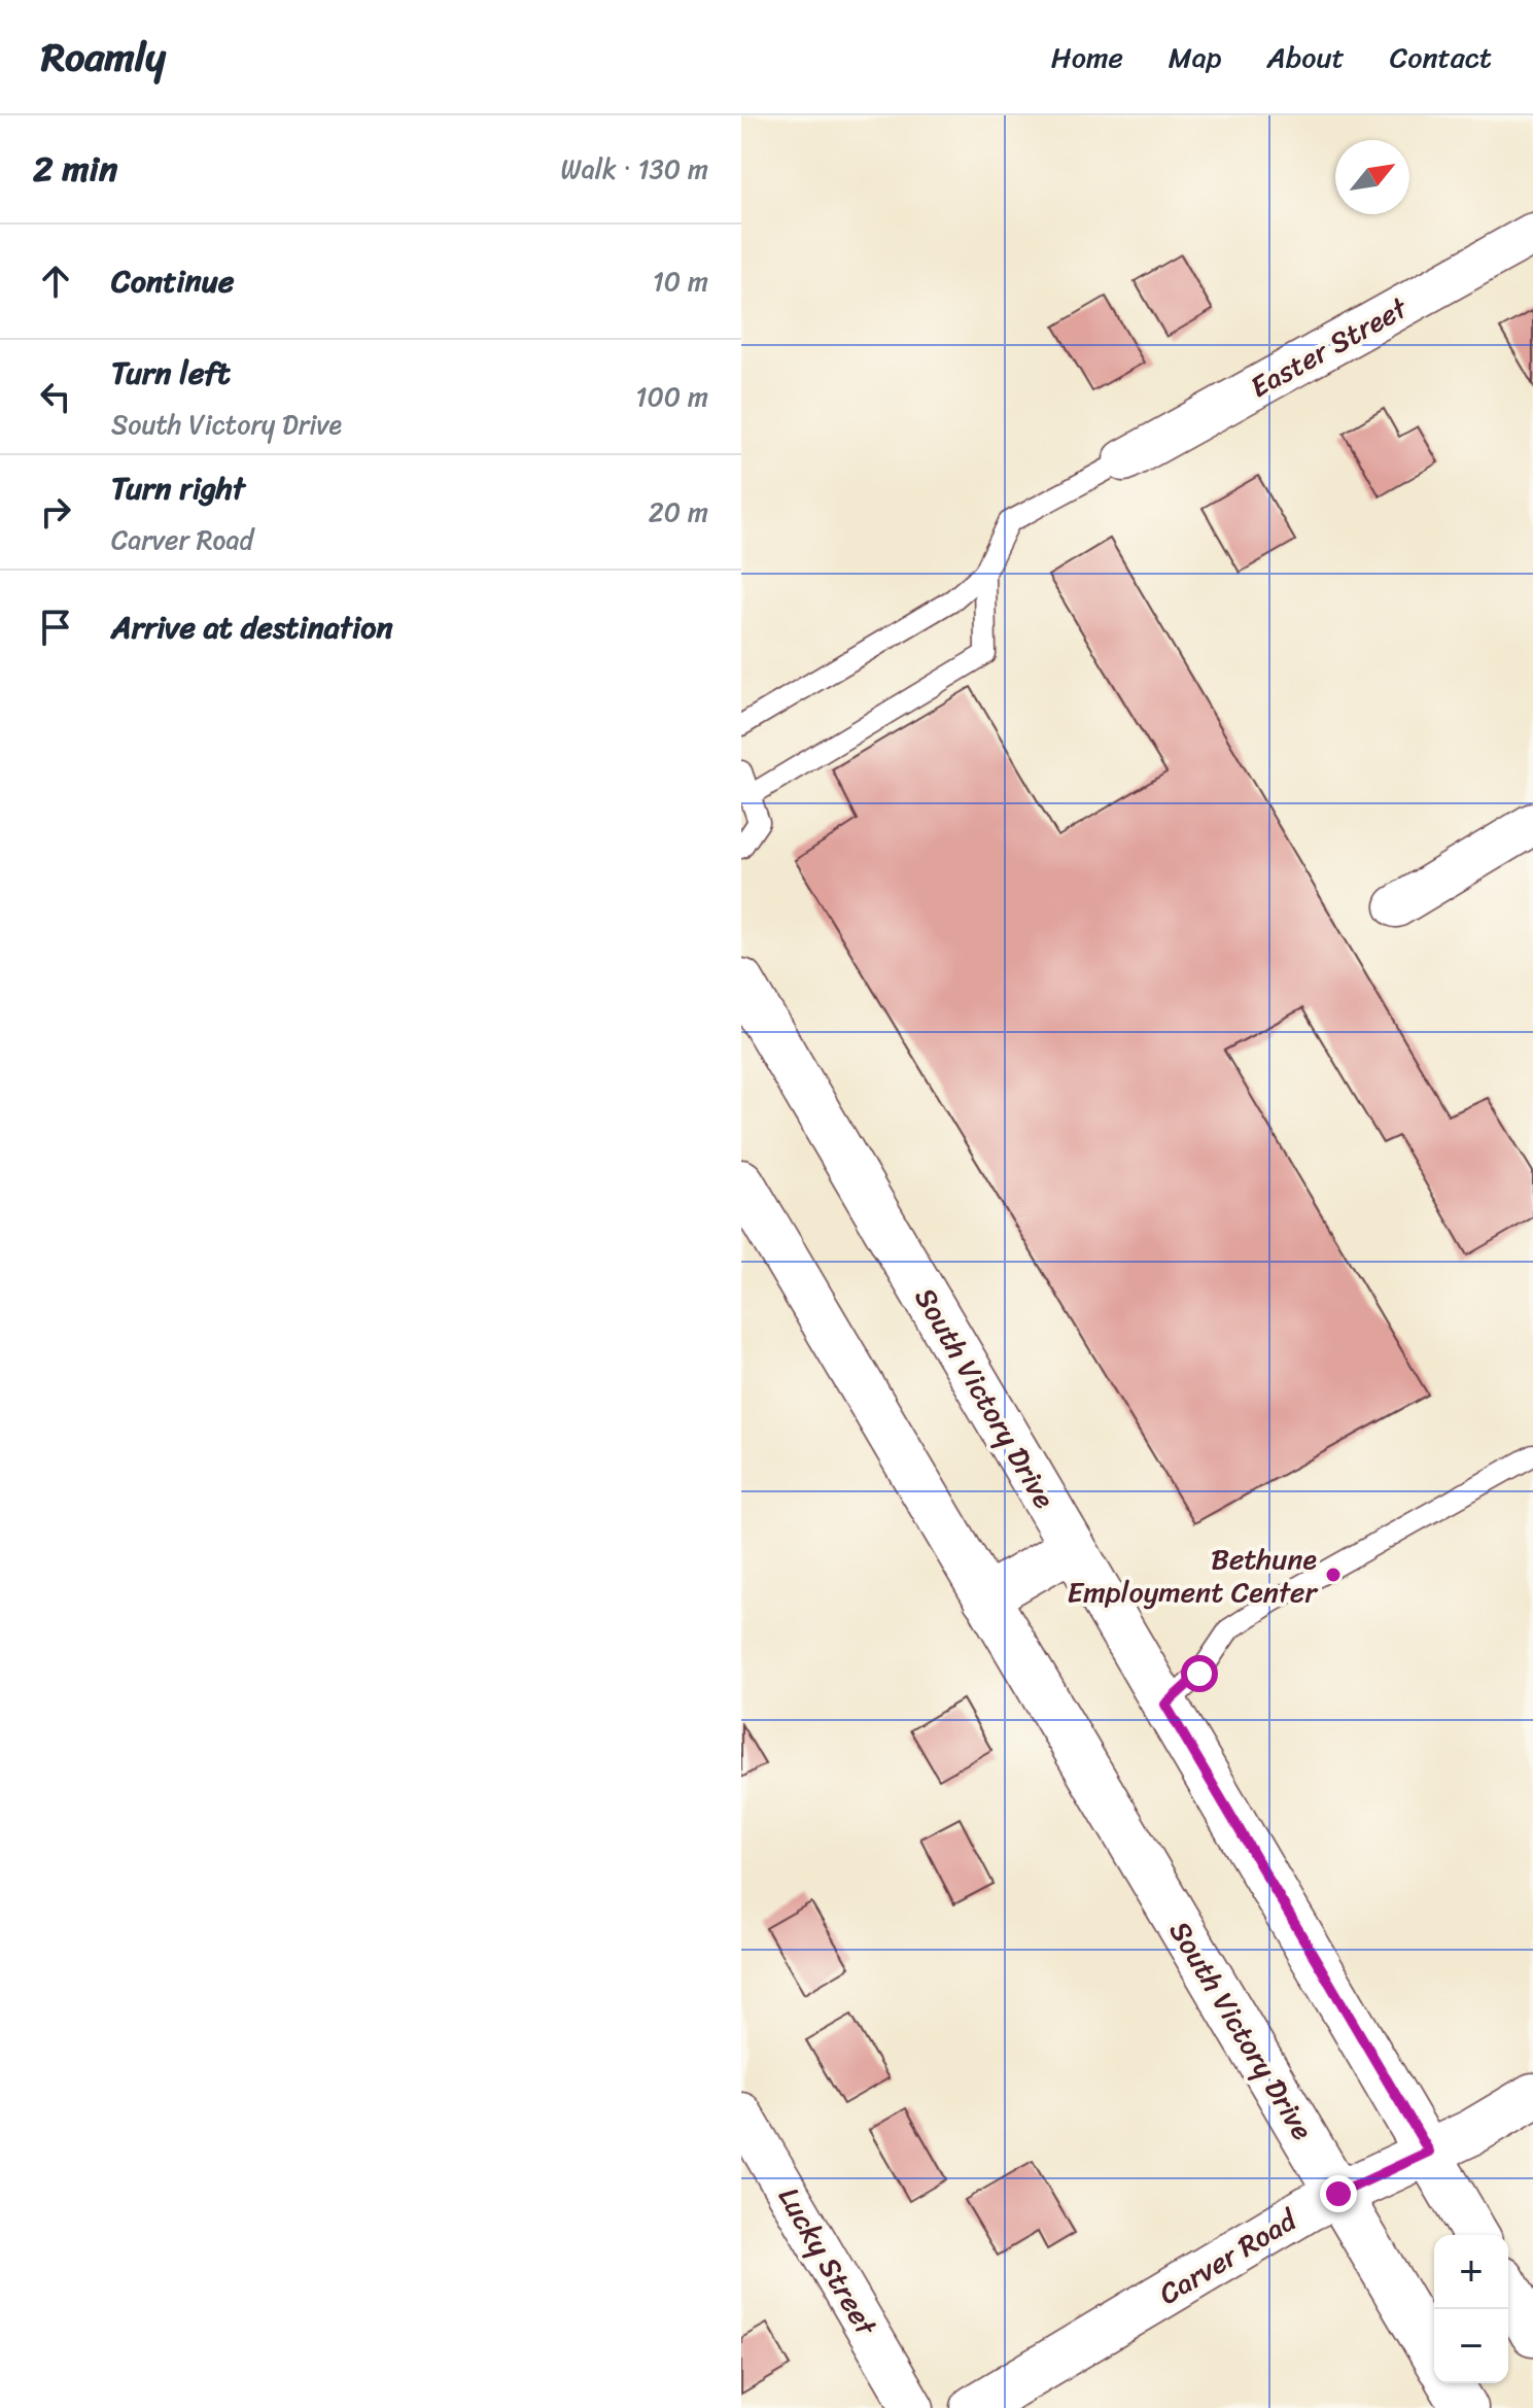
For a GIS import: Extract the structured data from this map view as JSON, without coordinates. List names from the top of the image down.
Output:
{
  "streets": {
    "main road": ["South Victory Drive", "Carver Road"],
    "street": ["Easter Street", "Lucky Street"]
  },
  "crossings": [
    ["South Victory Drive", "Carver Road"]
  ],
  "places": ["Bethune Employment Center"],
  "north": "top right",
  "page": {
    "header": "Roamly",
    "nav": [
      "Home",
      "Map",
      "About",
      "Contact"
    ],
    "heading": ["2 min", "Walk · 130 m"],
    "list": [
      ["Continue", "10 m"],
      ["Turn left", "South Victory Drive", "100 m"],
      ["Turn right", "Carver Road", "20 m"],
      "Arrive at destination"
    ],
    "map_buttons": ["+", "−"]
  }
}
